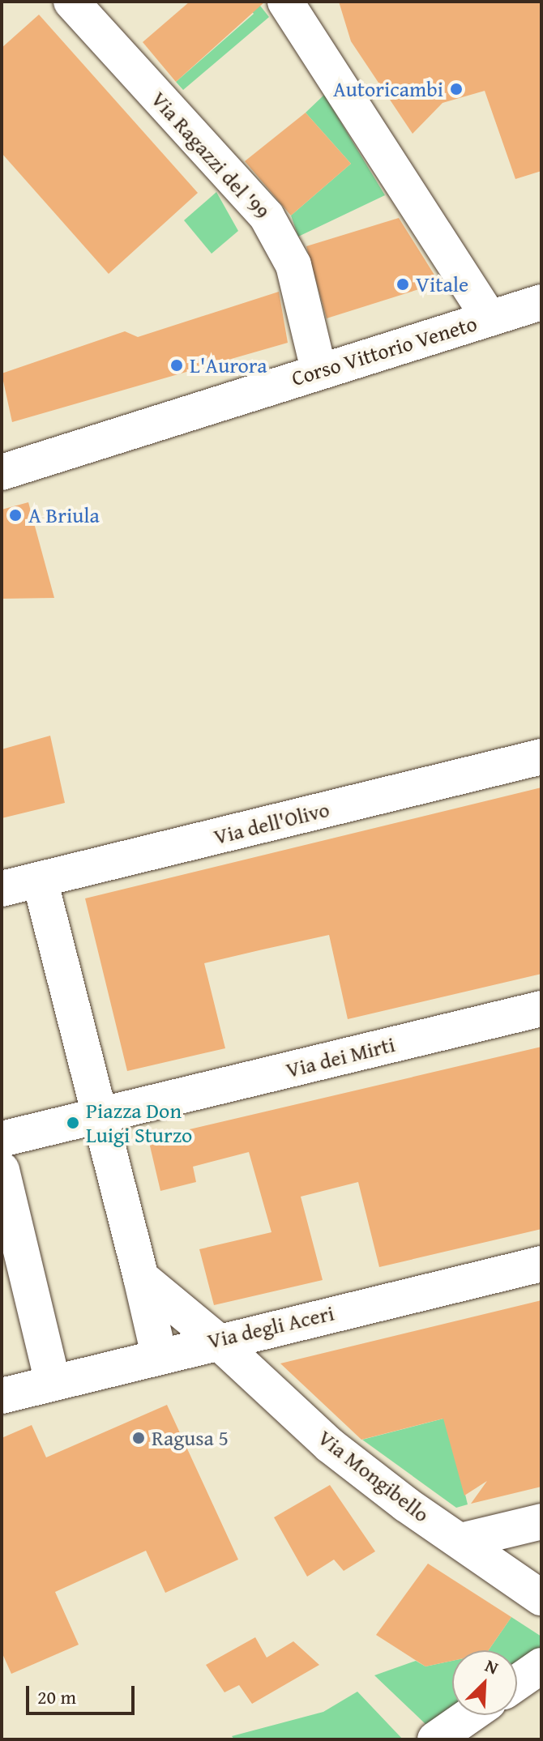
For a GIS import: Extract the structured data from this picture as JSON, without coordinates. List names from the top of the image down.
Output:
{
  "streets": {
    "street": [
      "Via Ragazzi del '99",
      "Corso Vittorio Veneto",
      "Via dell'Olivo",
      "Via dei Mirti",
      "Via degli Aceri",
      "Via Mongibello"
    ]
  },
  "crossings": [
    ["Via Ragazzi del '99", "Corso Vittorio Veneto"],
    ["Via degli Aceri", "Via Mongibello"]
  ],
  "places": [
    "Autoricambi",
    "Vitale",
    "L'Aurora",
    "A Briula",
    "Piazza Don Luigi Sturzo",
    "Ragusa 5"
  ],
  "scale_bar": "20 m",
  "north": "top right"
}
